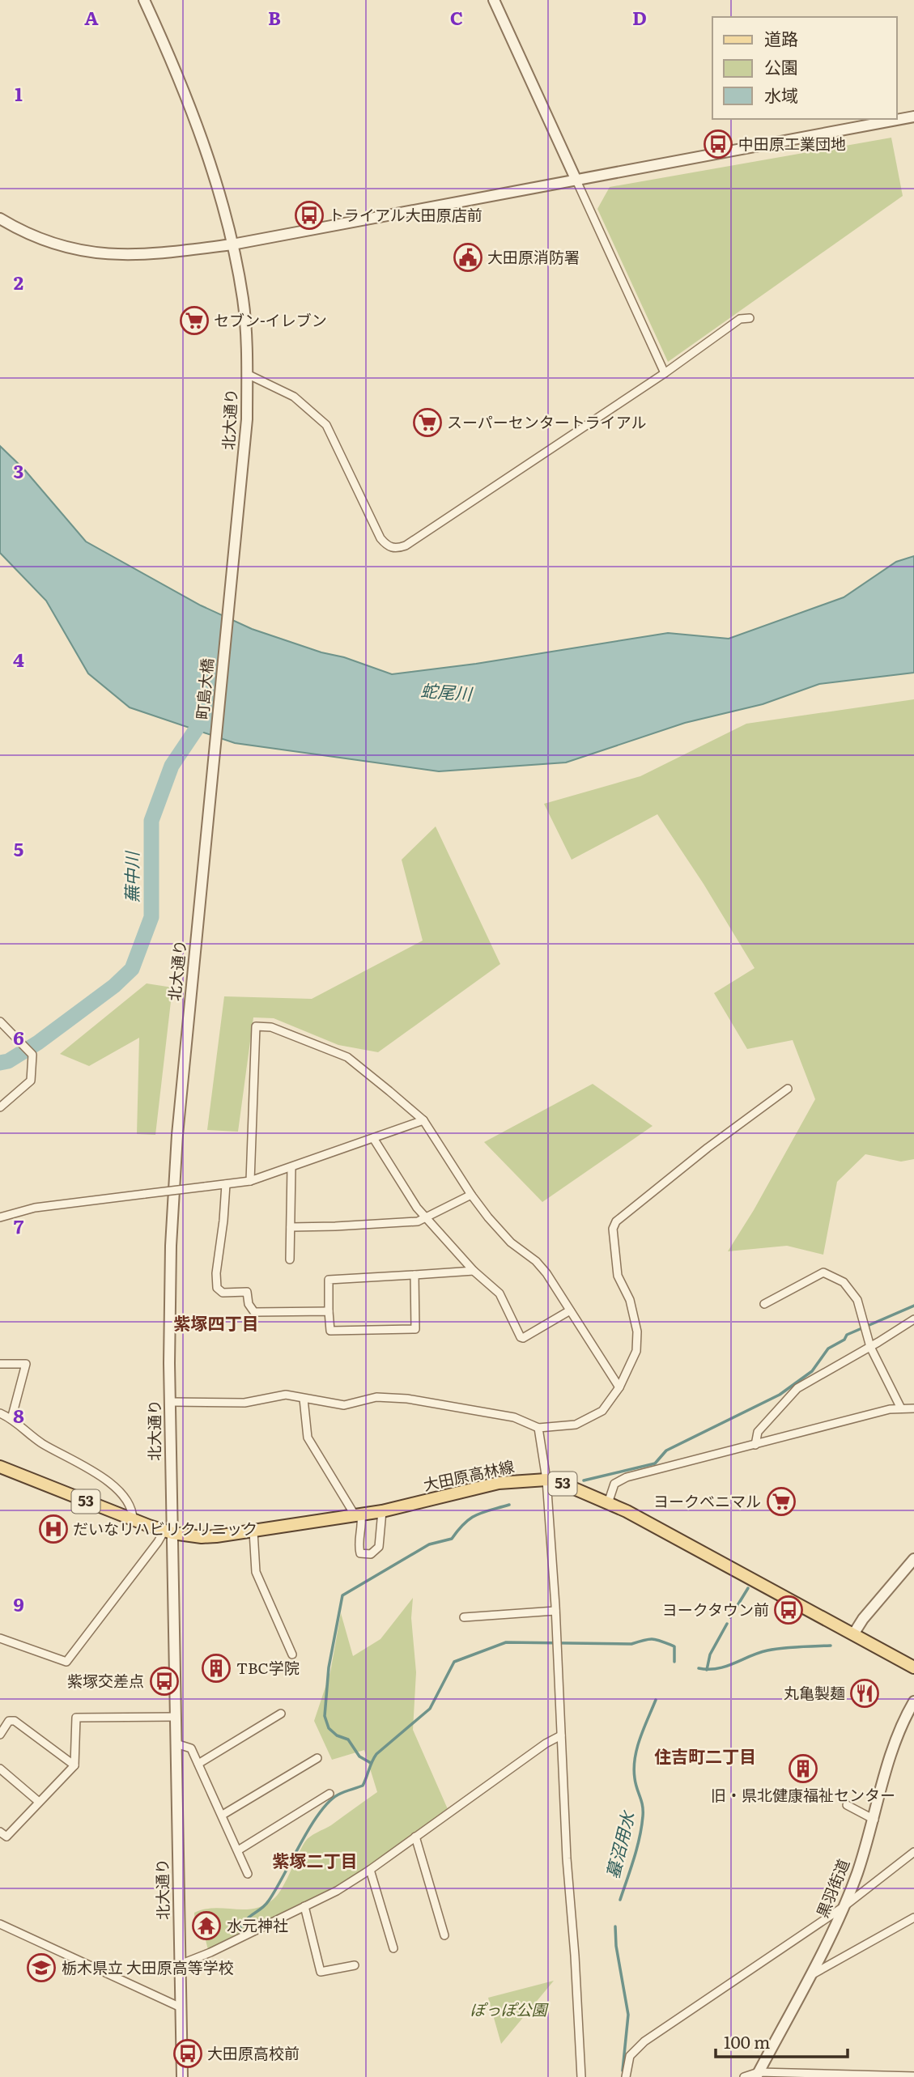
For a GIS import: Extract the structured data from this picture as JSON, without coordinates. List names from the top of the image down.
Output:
{
  "streets": {
    "main road": ["大田原高林線", "53"],
    "street": ["北大通り", "町島大橋", "黒羽街道"]
  },
  "crossings": [
    ["北大通り", "町島大橋"],
    ["北大通り", "大田原高林線"]
  ],
  "districts": ["紫塚四丁目", "住吉町二丁目", "紫塚二丁目"],
  "water": ["蛇尾川", "蕪中川", "蟇沼用水"],
  "parks": ["ぽっぽ公園"],
  "places": {
    "bus stop": [
      "中田原工業団地",
      "トライアル大田原店前",
      "ヨークタウン前",
      "紫塚交差点",
      "大田原高校前"
    ],
    "public building": ["大田原消防署"],
    "supermarket": ["セブン-イレブン", "スーパーセンタートライアル", "ヨークベニマル"],
    "hospital": ["だいなリハビリクリニック"],
    "building": ["TBC学院", "旧・県北健康福祉センター"],
    "restaurant": ["丸亀製麺"],
    "temple": ["水元神社"],
    "school or university": ["栃木県立 大田原高等学校"]
  },
  "legend": ["道路", "公園", "水域"],
  "scale_bar": "100 m",
  "grid": {
    "columns": [
      "A",
      "B",
      "C",
      "D"
    ],
    "rows": [
      "1",
      "2",
      "3",
      "4",
      "5",
      "6",
      "7",
      "8",
      "9"
    ]
  }
}
